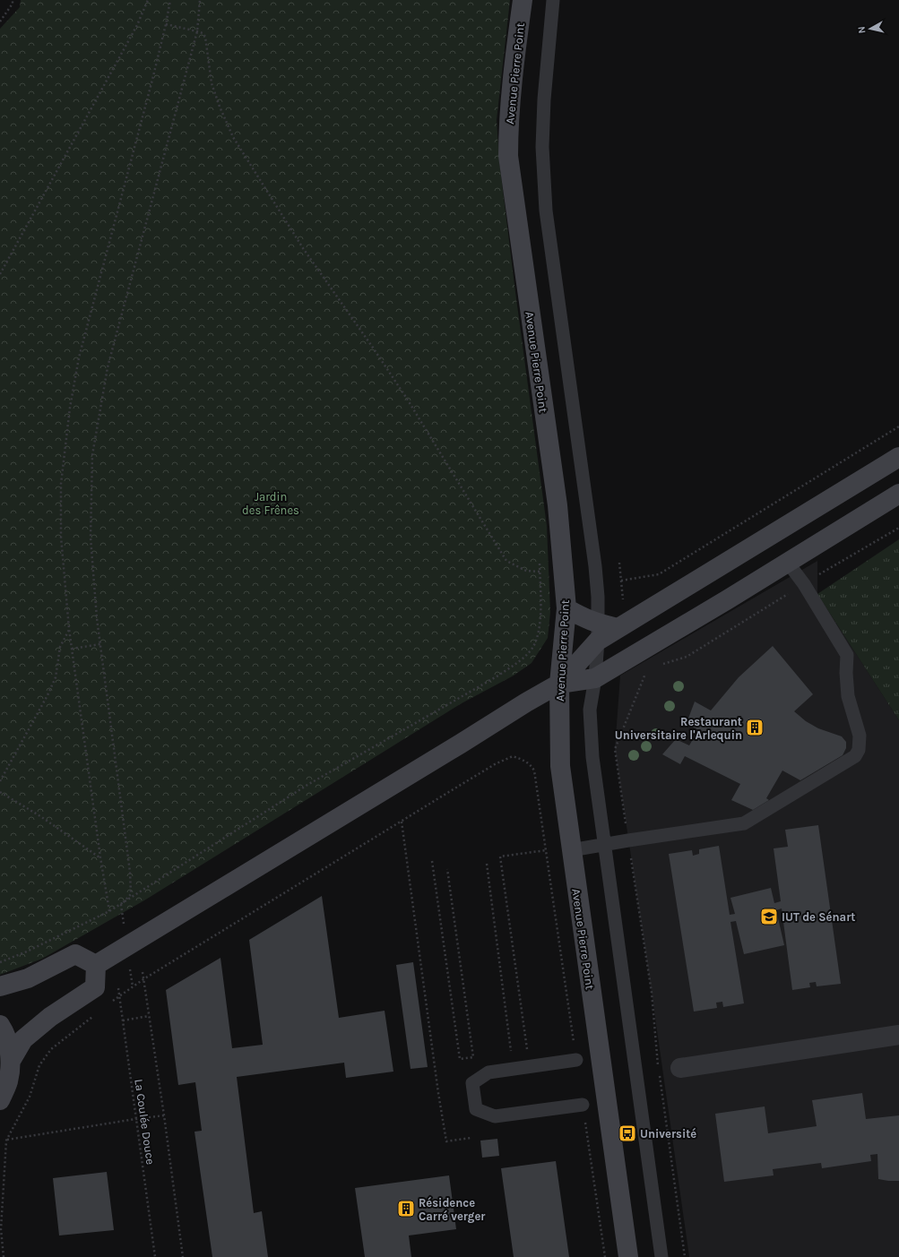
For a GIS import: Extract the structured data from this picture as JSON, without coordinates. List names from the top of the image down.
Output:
{
  "streets": {
    "street": ["Avenue Pierre Point"],
    "path": ["La Coulée Douce"]
  },
  "parks": ["Jardin des Frênes"],
  "places": {
    "building": ["Restaurant Universitaire l'Arlequin", "Résidence Carré verger"],
    "school or university": ["IUT de Sénart"],
    "bus stop": ["Université"]
  },
  "north": "left"
}
